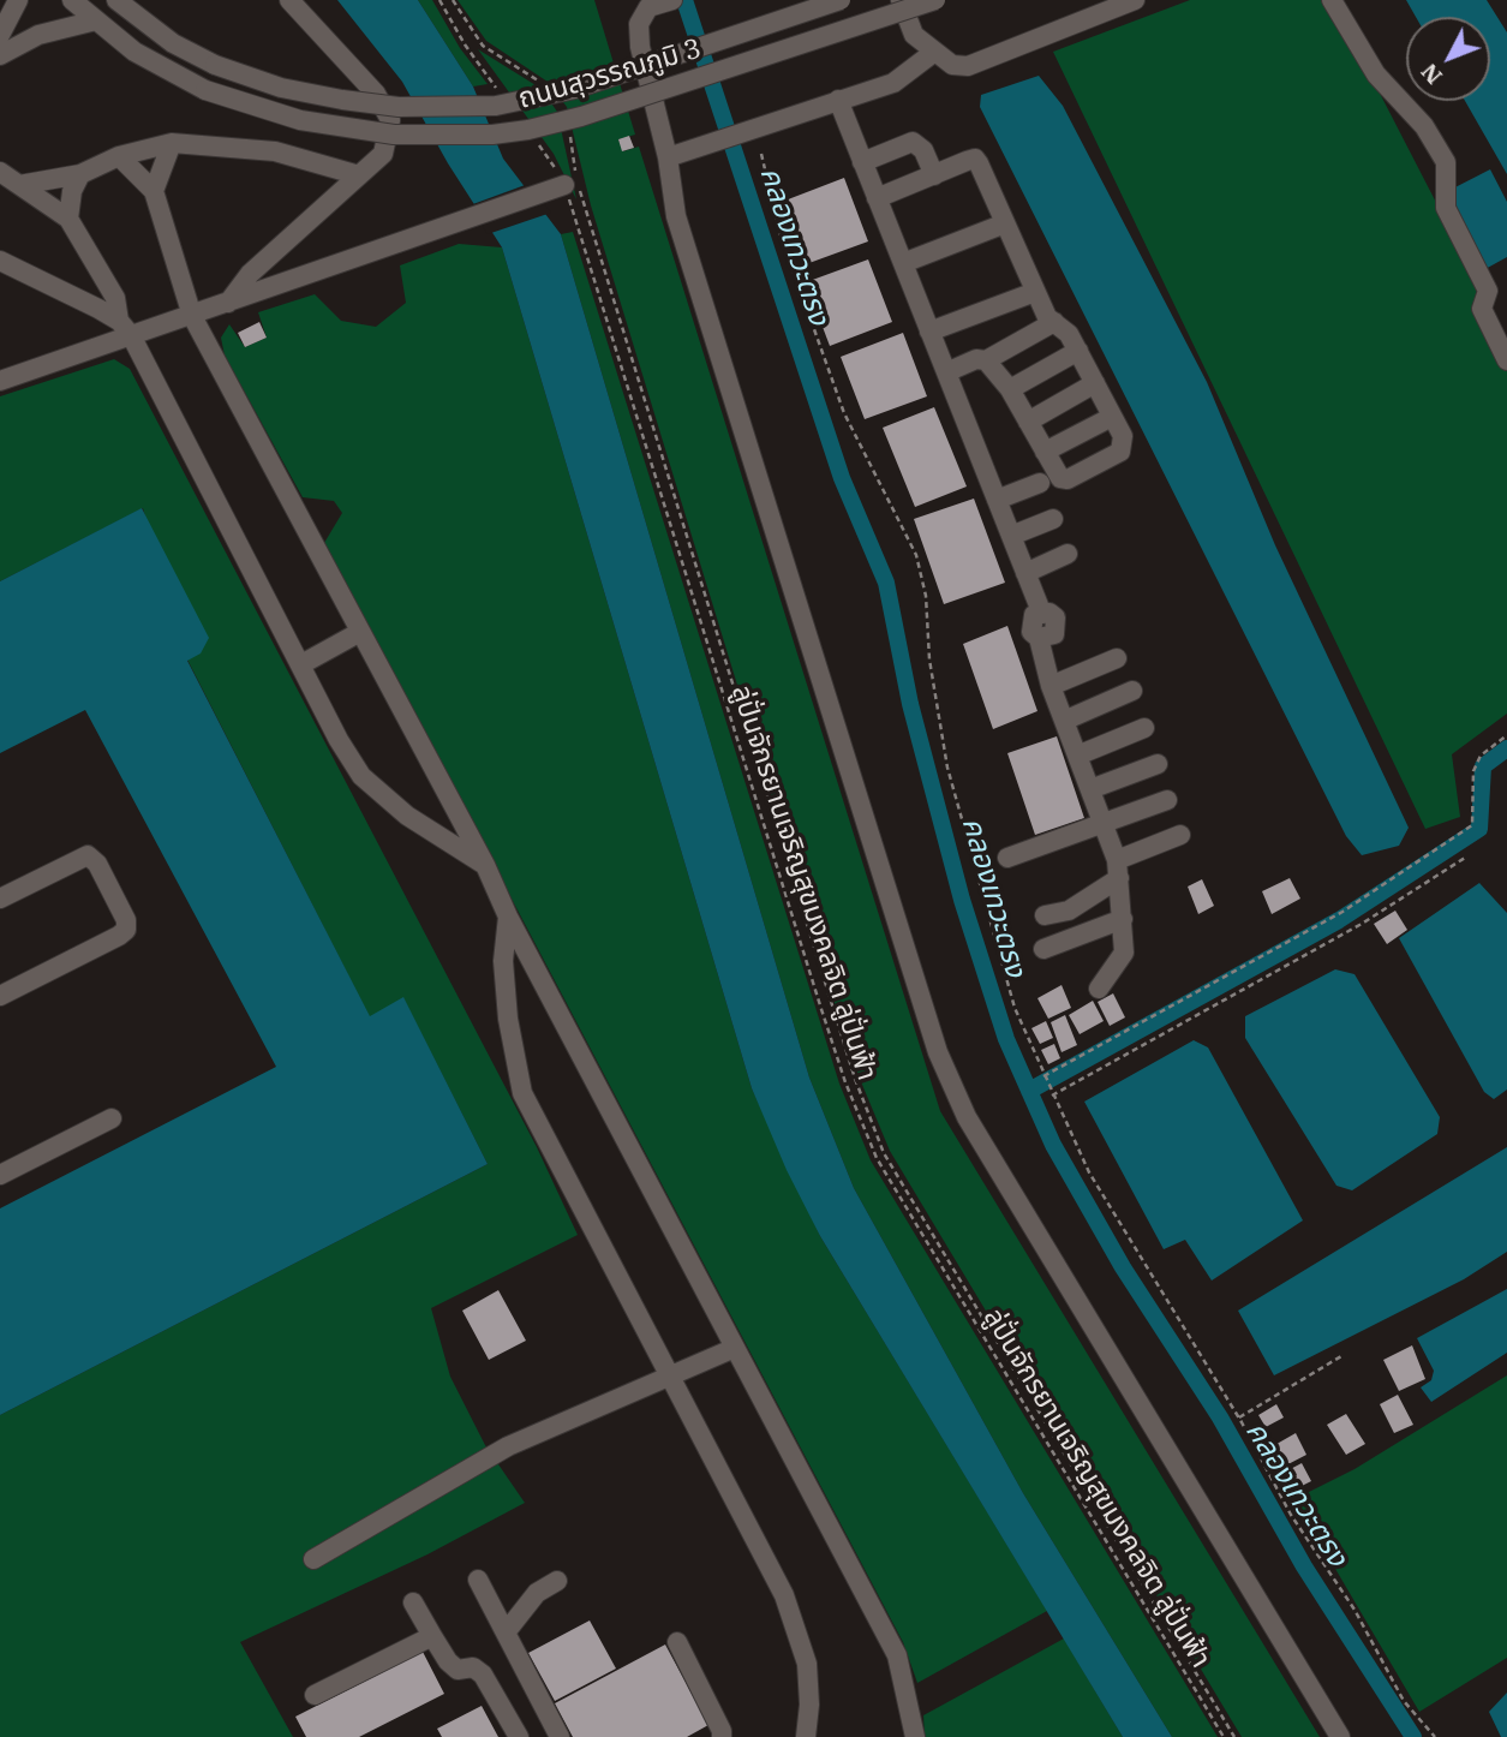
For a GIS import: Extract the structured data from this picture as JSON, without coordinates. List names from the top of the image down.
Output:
{
  "streets": {
    "street": ["ถนนสุวรรณภูมิ 3"],
    "path": ["ลู่ปั่นจักรยานเจริญสุขมงคลจิต ลู่ปั่นฟ้า"]
  },
  "water": ["คลองเทวะตรง"],
  "north": "bottom left"
}
